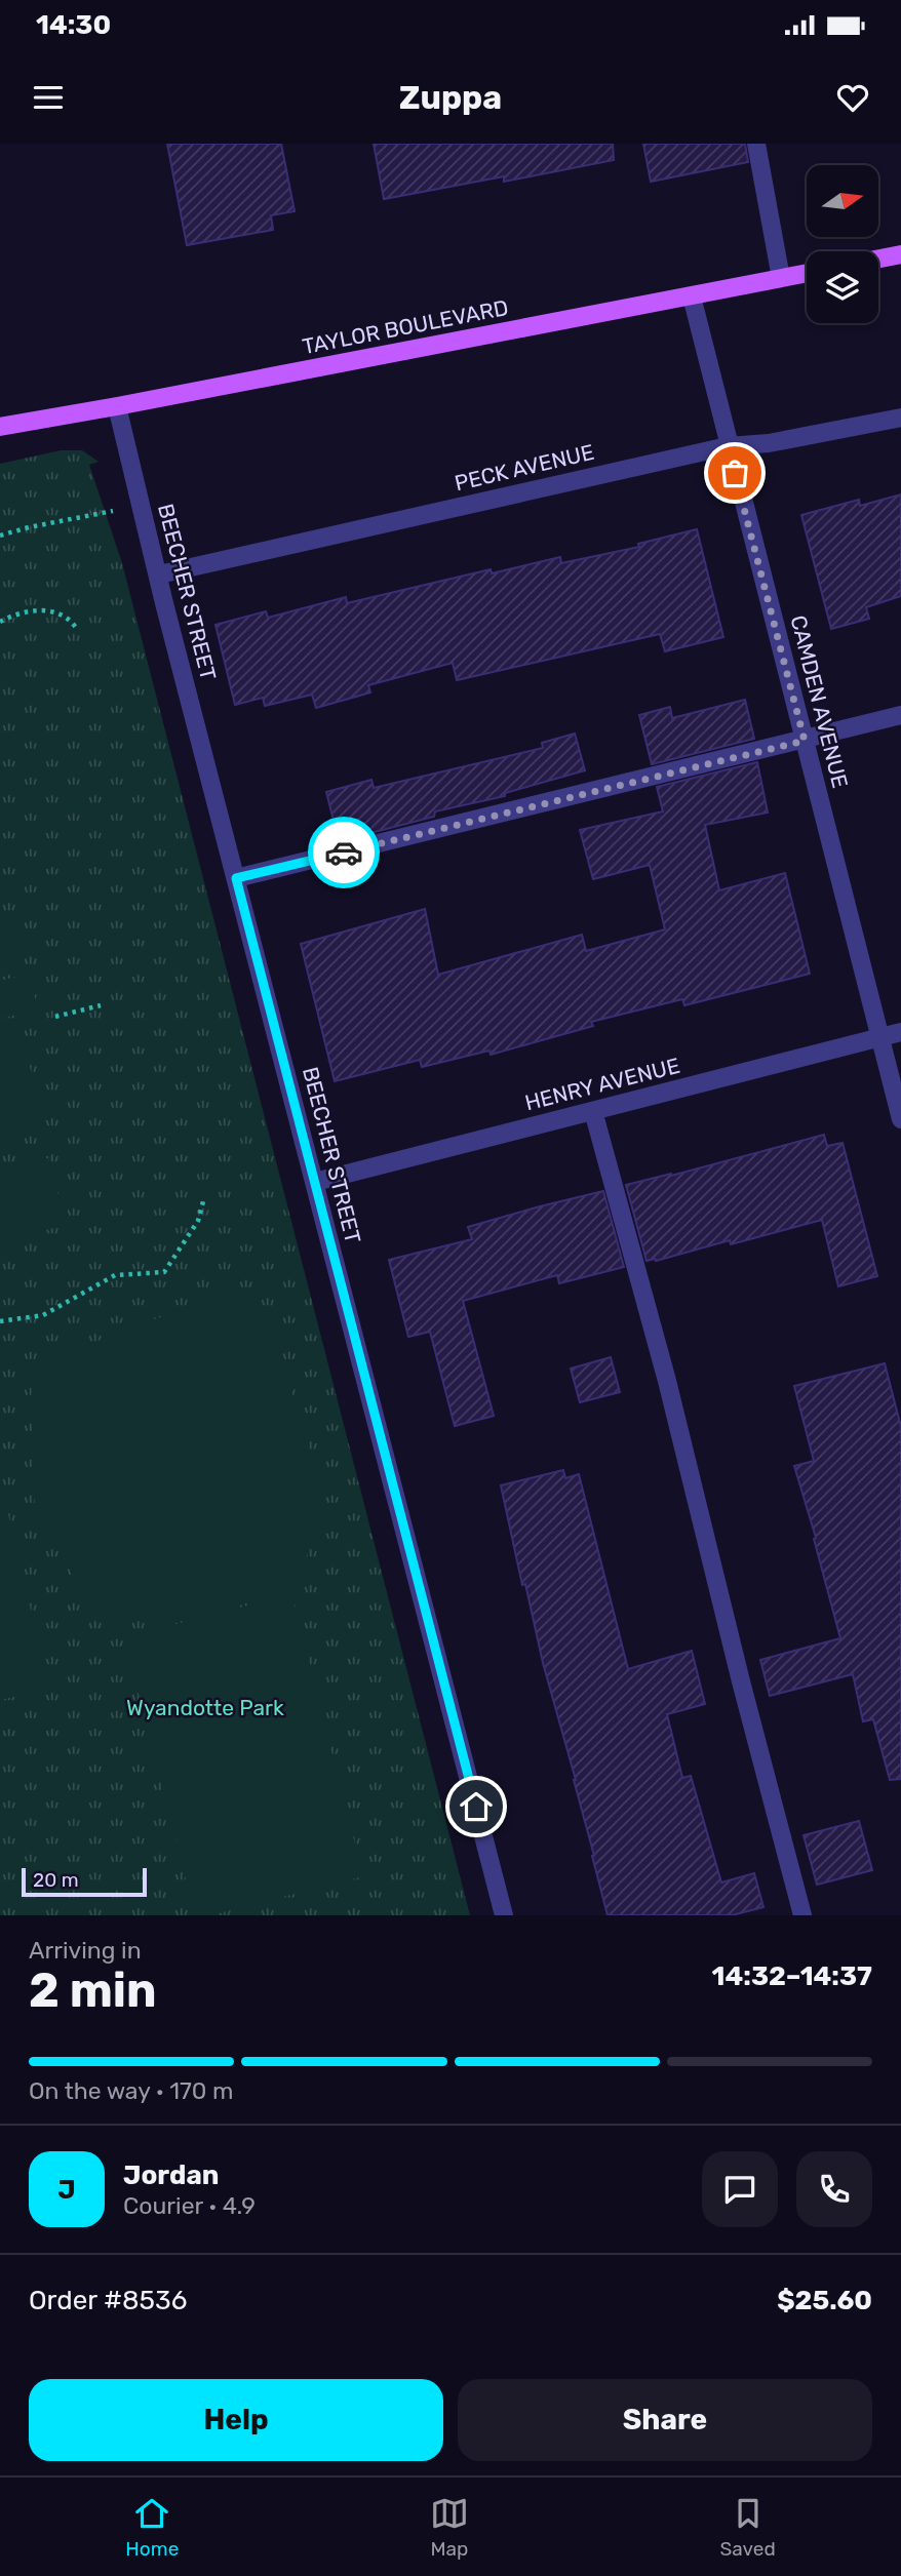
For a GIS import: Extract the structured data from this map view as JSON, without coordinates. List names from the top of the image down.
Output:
{
  "streets": {
    "main road": ["TAYLOR BOULEVARD"],
    "street": [
      "PECK AVENUE",
      "BEECHER STREET",
      "CAMDEN AVENUE",
      "HENRY AVENUE"
    ]
  },
  "crossings": [
    ["TAYLOR BOULEVARD", "BEECHER STREET"],
    ["TAYLOR BOULEVARD", "CAMDEN AVENUE"],
    ["PECK AVENUE", "BEECHER STREET"],
    ["PECK AVENUE", "CAMDEN AVENUE"],
    ["BEECHER STREET", "HENRY AVENUE"],
    ["CAMDEN AVENUE", "HENRY AVENUE"]
  ],
  "parks": ["Wyandotte Park"],
  "scale_bar": "20 m",
  "north": "right",
  "page": {
    "status": "14:30",
    "header": "Zuppa",
    "scale": "20 m",
    "heading": ["2 min", "Arriving in", "14:32–14:37"],
    "panel": [
      "Jordan",
      "Courier · 4.9",
      "Order #8536",
      "$25.60"
    ],
    "bar": "On the way · 170 m",
    "round": "J",
    "buttons": ["Help", "Share"],
    "tabs": ["Home", "Map", "Saved"]
  }
}
